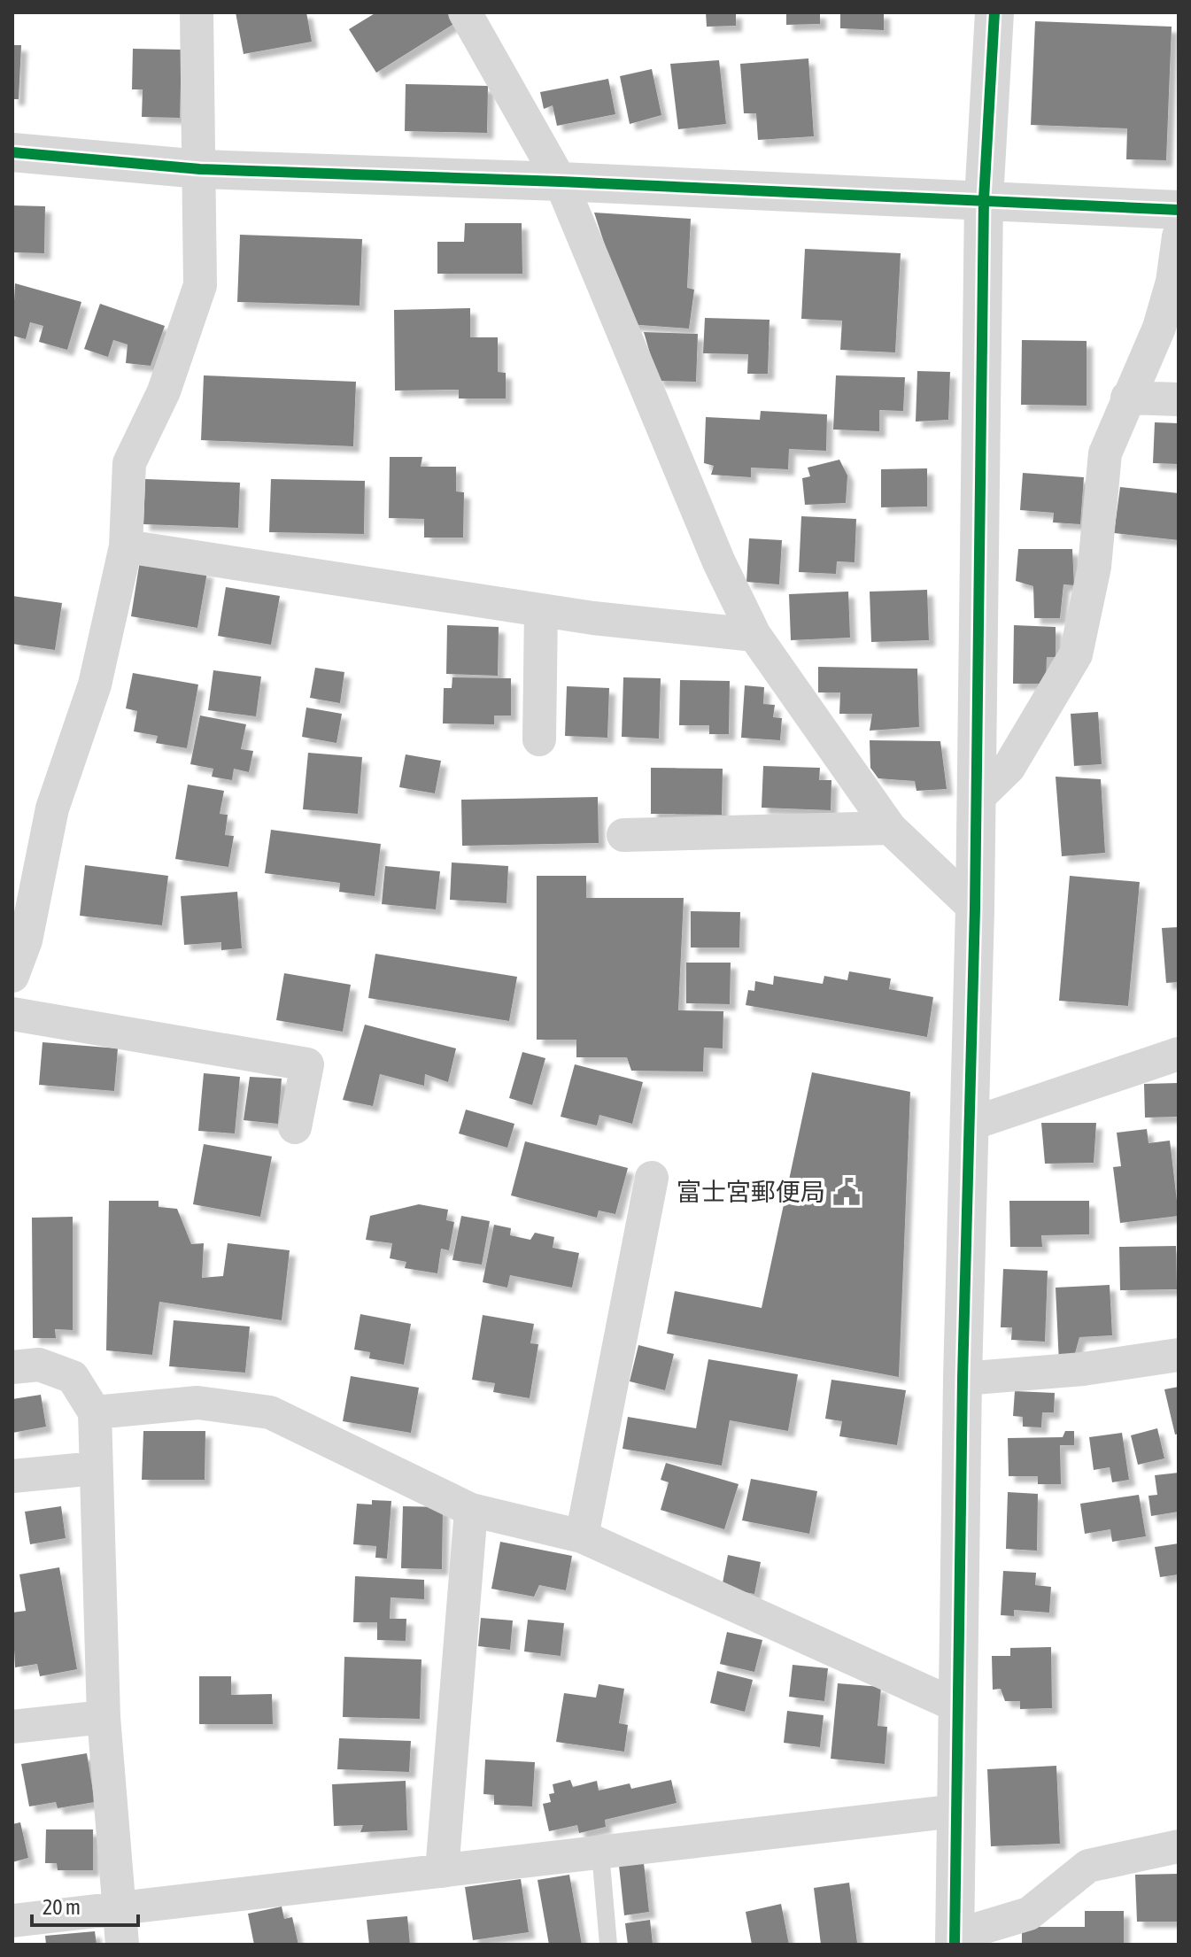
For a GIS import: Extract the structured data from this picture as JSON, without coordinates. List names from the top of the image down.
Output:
{
  "places": {
    "public building": ["富士宮郵便局"]
  },
  "scale_bar": "20 m"
}
